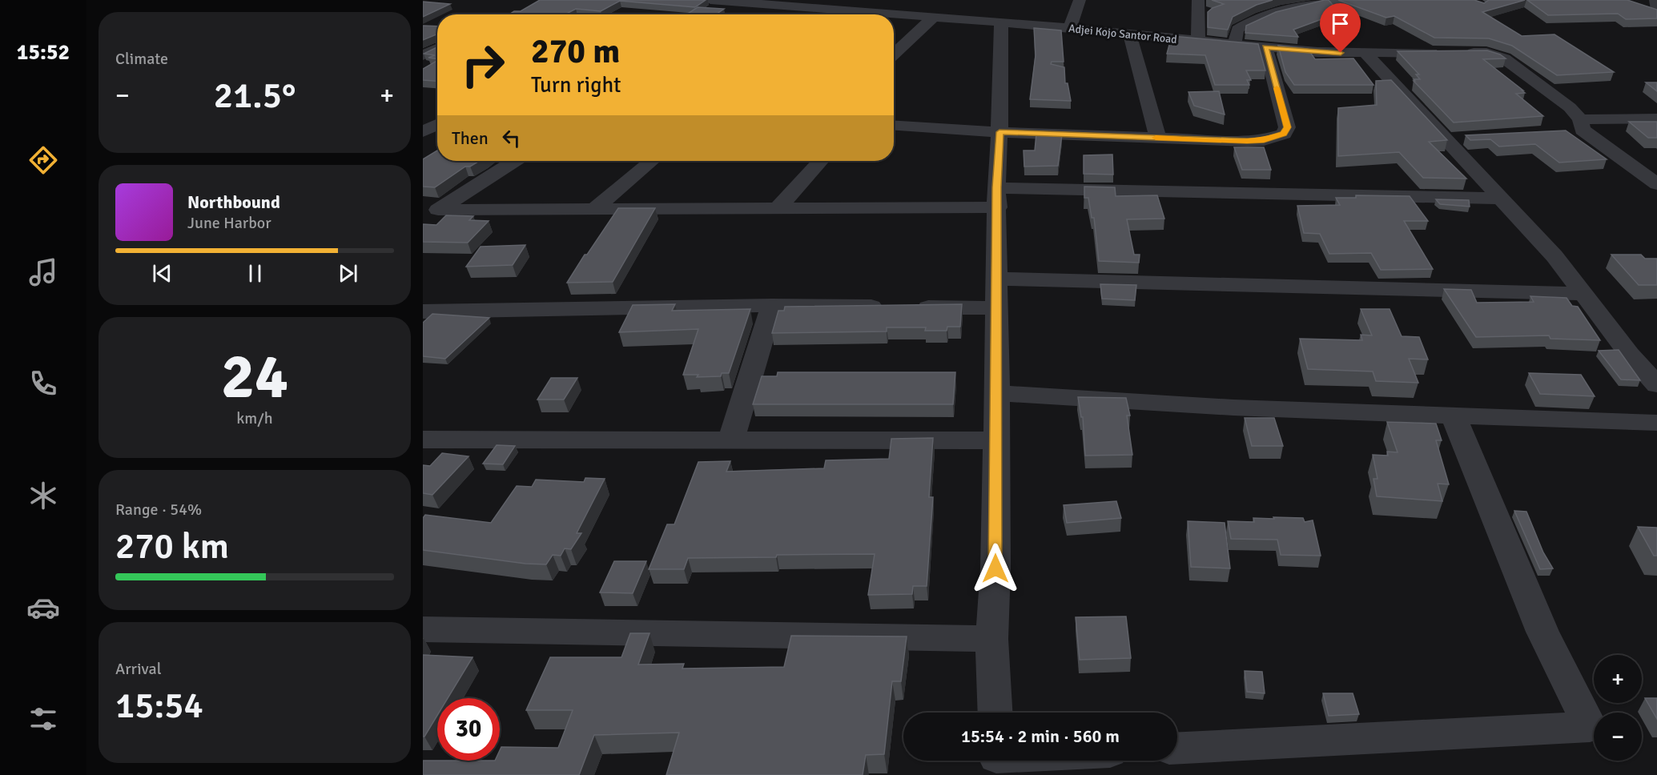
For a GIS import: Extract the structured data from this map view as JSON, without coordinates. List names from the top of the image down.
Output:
{
  "streets": {
    "street": ["Adjei Kojo Santor Road"]
  },
  "page": {
    "tabs": "15:52",
    "tile": [
      "Climate",
      ["24", "km/h"],
      ["Range · 54%", "270 km"],
      ["Arrival", "15:54"]
    ],
    "turn": ["270 m", "Turn right"],
    "heat": ["−", "21.5°", "+"],
    "then": "Then",
    "song": ["Northbound", "June Harbor"],
    "map_buttons": ["+", "−"],
    "limit": "30",
    "trip": "15:54 · 2 min · 560 m"
  }
}
